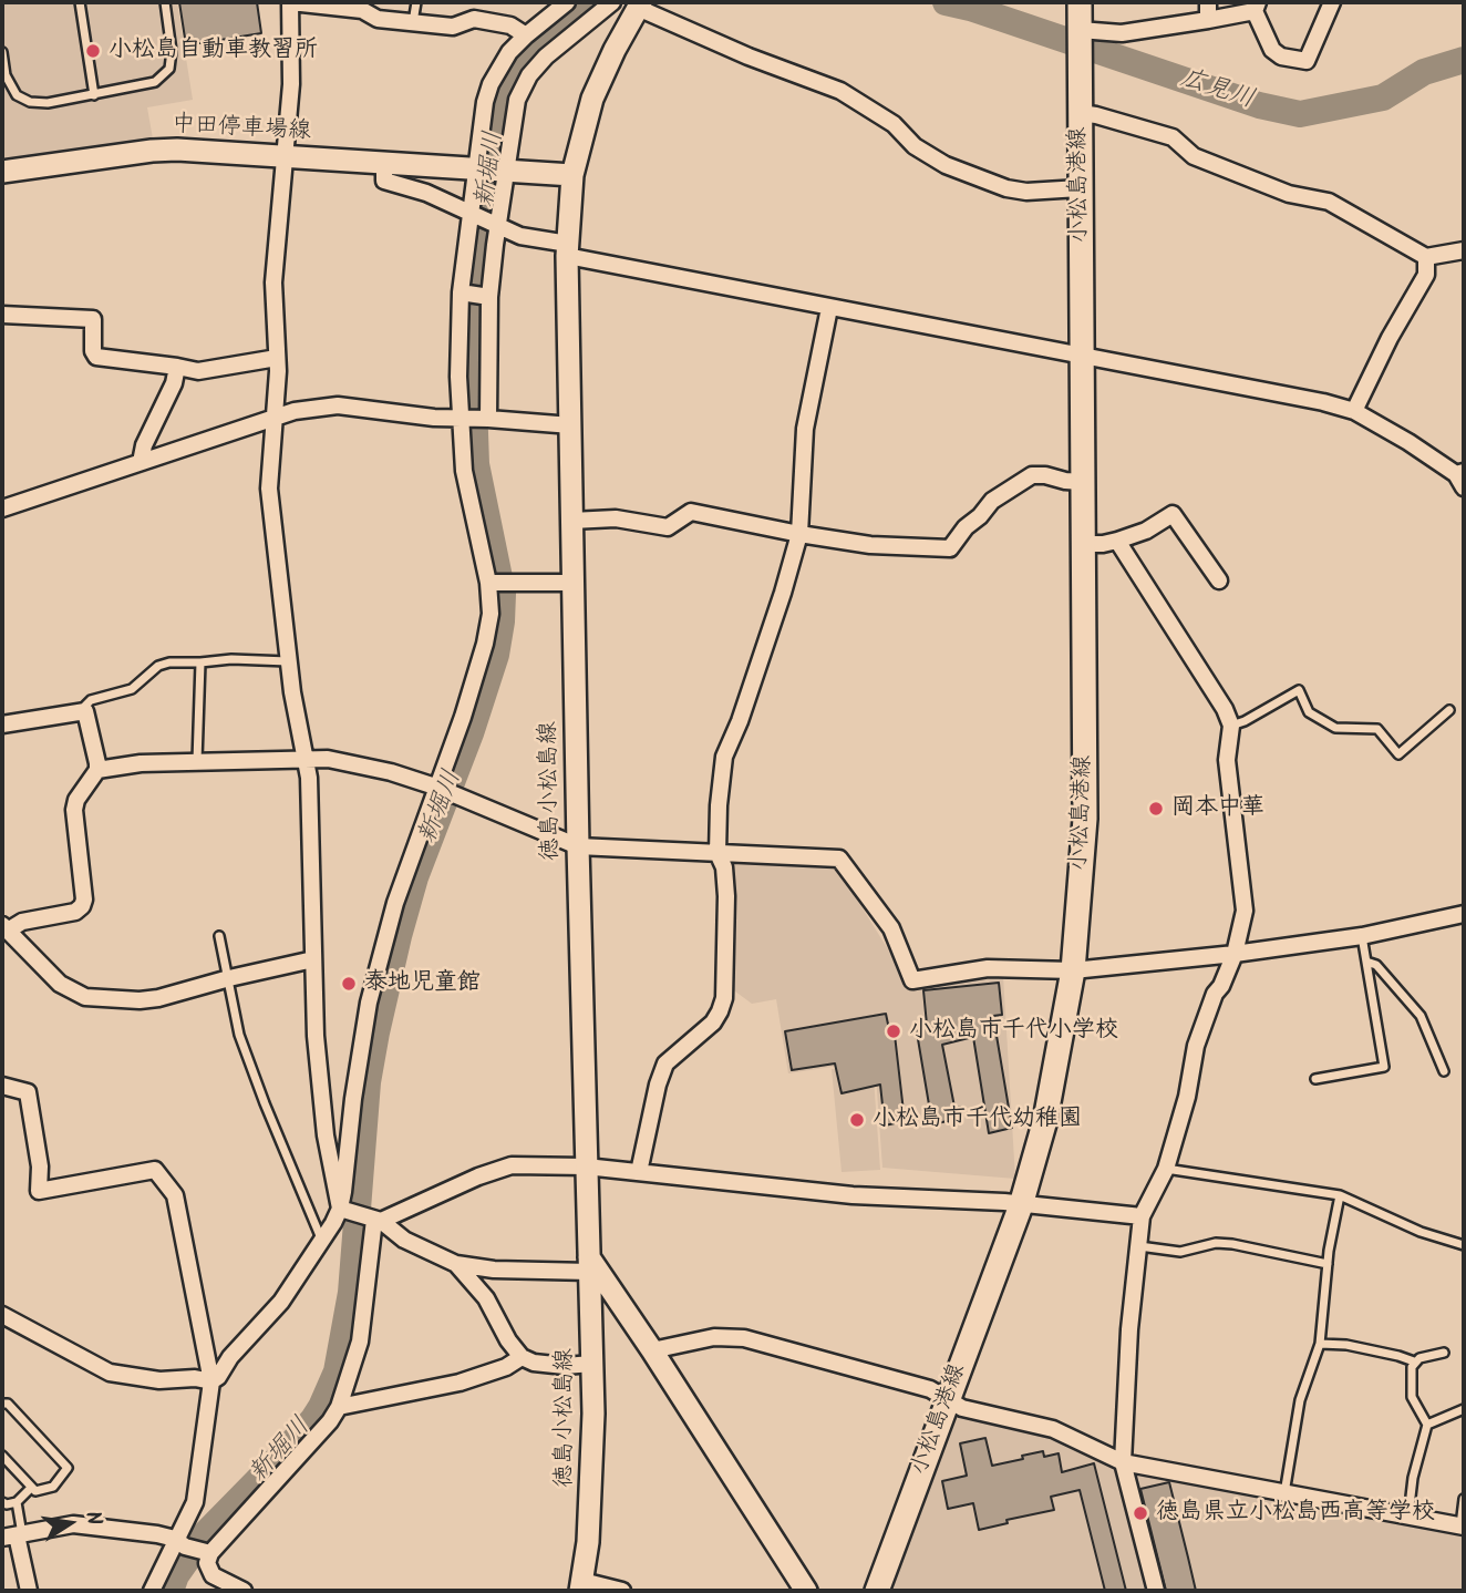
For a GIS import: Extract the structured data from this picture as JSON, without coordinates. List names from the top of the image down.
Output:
{
  "streets": {
    "main road": ["中田停車場線", "小松島港線", "徳島小松島線"]
  },
  "crossings": [
    ["中田停車場線", "徳島小松島線"]
  ],
  "water": ["広見川", "新堀川"],
  "places": [
    "小松島自動車教習所",
    "岡本中華",
    "泰地児童館",
    "小松島市千代小学校",
    "小松島市千代幼稚園",
    "徳島県立小松島西高等学校"
  ],
  "north": "right"
}
